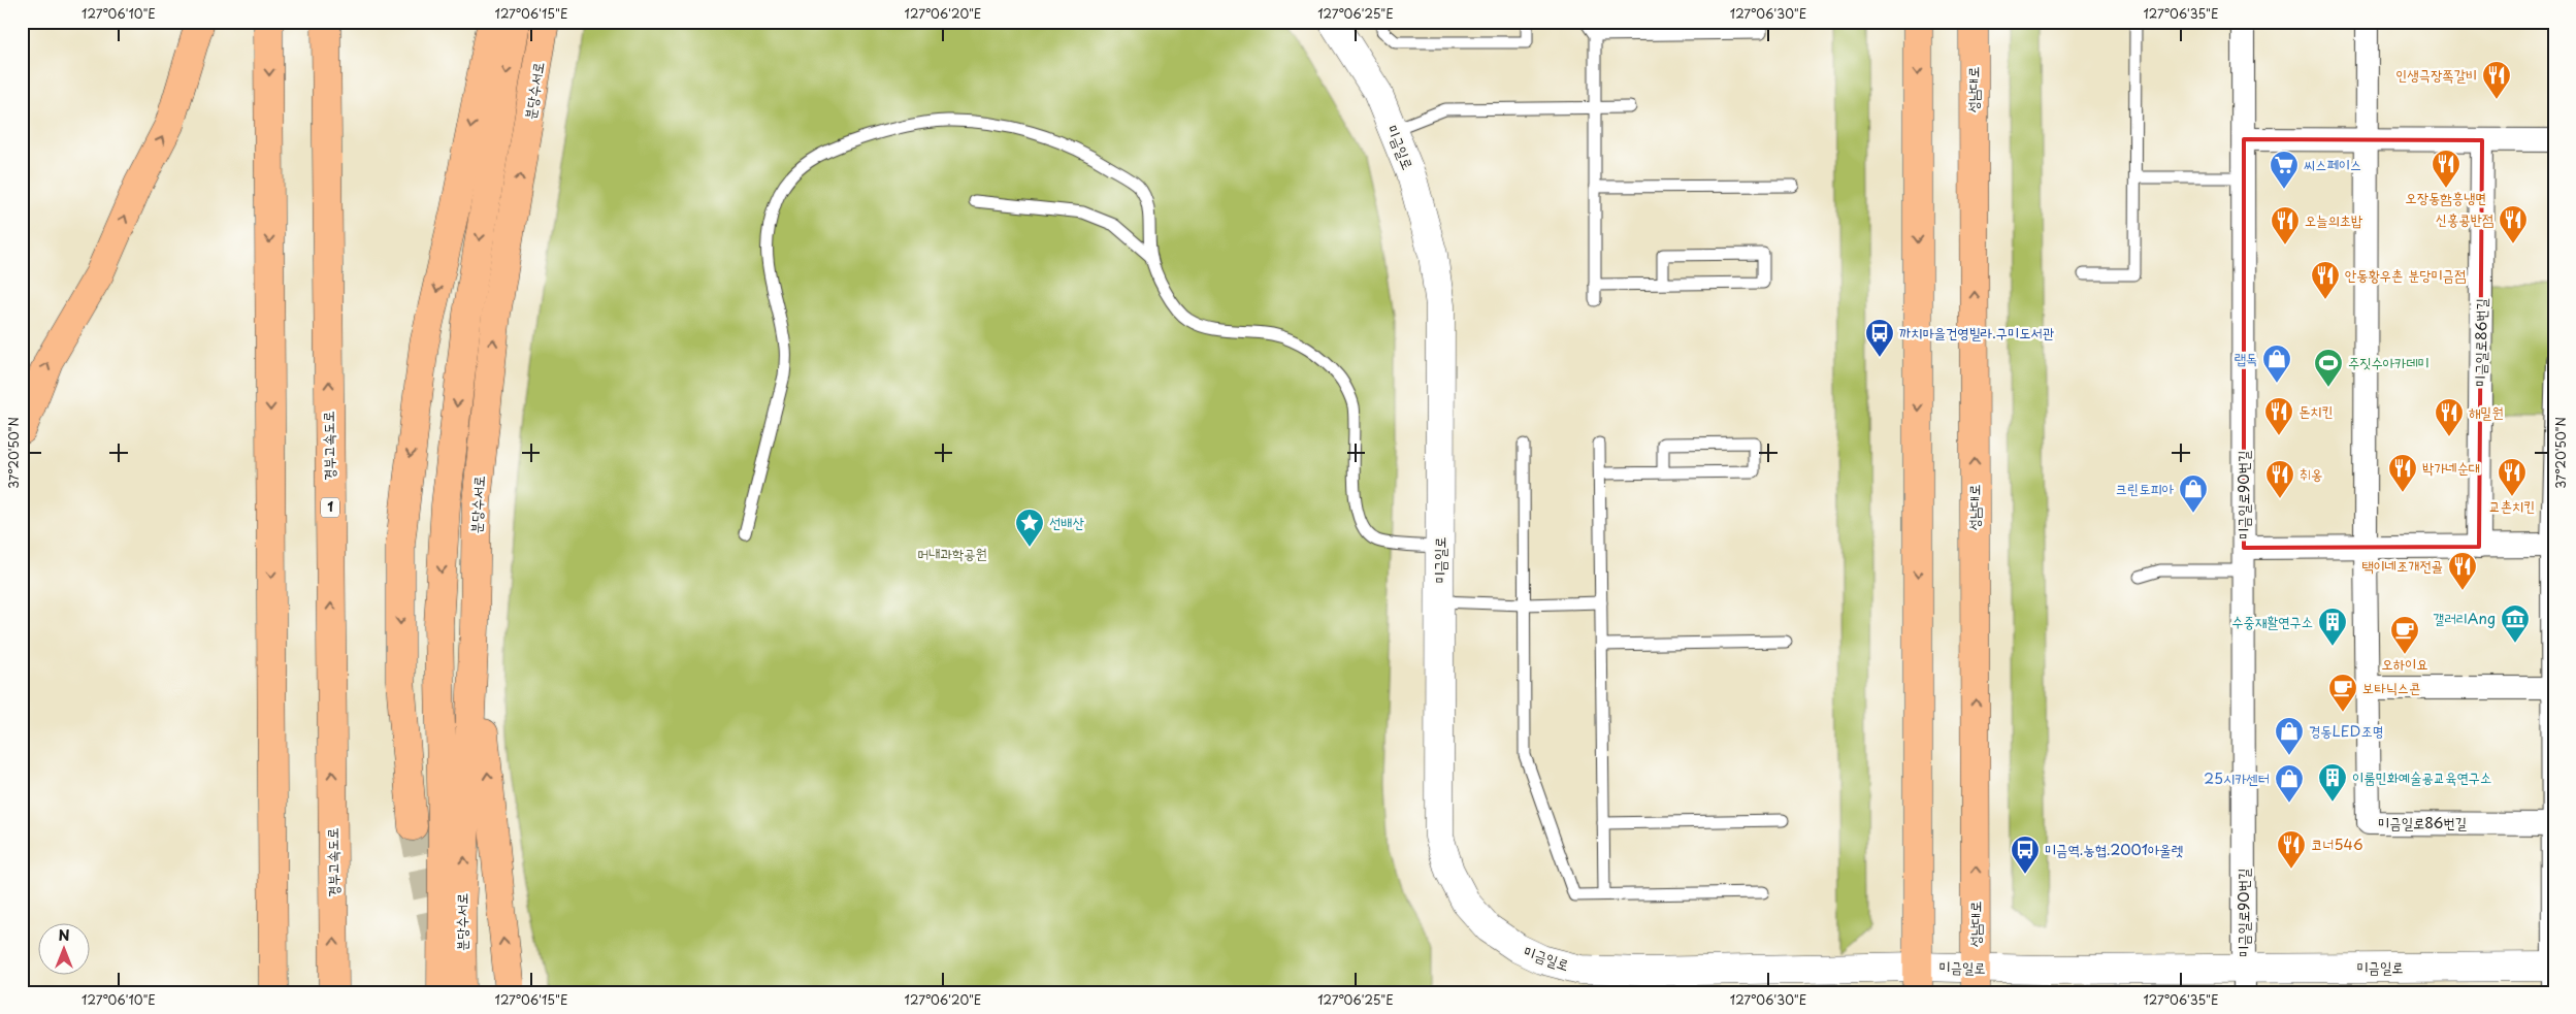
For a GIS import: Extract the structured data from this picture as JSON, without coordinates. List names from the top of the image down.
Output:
{
  "streets": {
    "main road": [
      "성남대로",
      "분당수서로",
      "경부고속도로",
      "1"
    ],
    "street": ["미금일로", "미금일로86번길", "미금일로90번길"]
  },
  "crossings": [
    ["성남대로", "미금일로"],
    ["미금일로", "미금일로90번길"]
  ],
  "parks": ["머내과학공원"],
  "places": {
    "restaurant": [
      "인생극장쪽갈비",
      "오장동함흥냉면",
      "신홍콩반점",
      "오늘의초밥",
      "안동황우촌 분당미금점",
      "돈치킨",
      "해밀원",
      "박가네순대",
      "교촌치킨",
      "취옹",
      "택이네조개전골",
      "코너546"
    ],
    "supermarket": ["씨스페이스"],
    "bus stop": ["까치마을건영빌라.구미도서관", "미금역.농협.2001아울렛"],
    "shop": [
      "랩독",
      "크린토피아",
      "경동LED조명",
      "25시카센터"
    ],
    "sports": ["주짓수아카데미"],
    "place": ["선배산"],
    "museum": ["갤러리Ang"],
    "building": ["수중재활연구소", "이룸민화예술굥교육연구소"],
    "cafe": ["오하이요", "보타닉스콘"]
  },
  "north": "top",
  "coordinates": [
    "127°06'10\"E",
    "127°06'15\"E",
    "127°06'20\"E",
    "127°06'25\"E",
    "127°06'30\"E",
    "127°06'35\"E",
    "37°20'50\"N"
  ]
}
